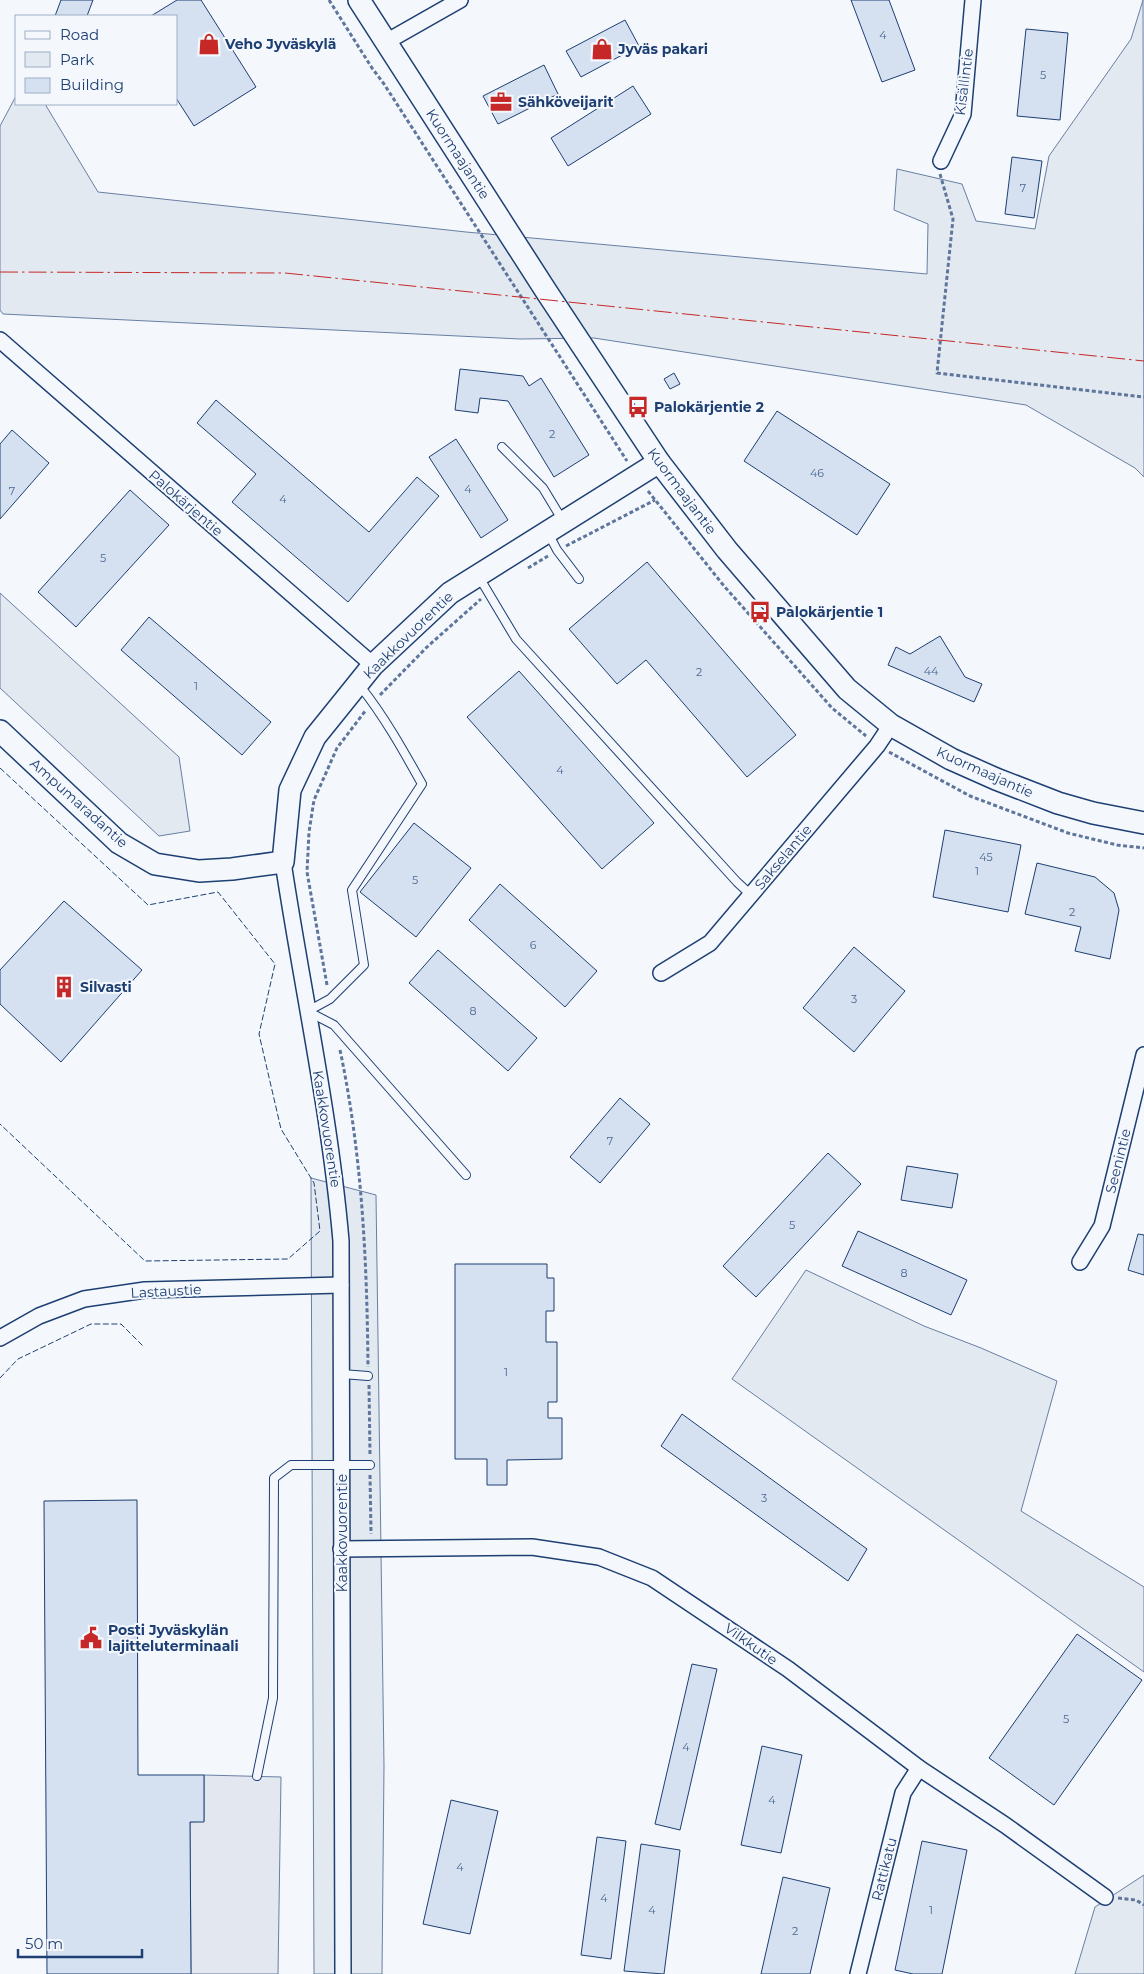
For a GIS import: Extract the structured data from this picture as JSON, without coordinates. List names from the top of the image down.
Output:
{
  "streets": {
    "street": [
      "Kisällintie",
      "Kuormaajantie",
      "Palokärjentie",
      "Kaakkovuorentie",
      "Ampumaradantie",
      "Sakselantie",
      "Seenintie",
      "Lastaustie",
      "Vilkkutie",
      "Rattikatu"
    ]
  },
  "crossings": [
    ["Kuormaajantie", "Kaakkovuorentie"],
    ["Kuormaajantie", "Sakselantie"],
    ["Palokärjentie", "Kaakkovuorentie"],
    ["Kaakkovuorentie", "Ampumaradantie"],
    ["Kaakkovuorentie", "Lastaustie"],
    ["Kaakkovuorentie", "Vilkkutie"],
    ["Vilkkutie", "Rattikatu"]
  ],
  "places": {
    "shop": ["Veho Jyväskylä", "Jyväs pakari"],
    "office": ["Sähköveijarit"],
    "bus stop": ["Palokärjentie 2", "Palokärjentie 1"],
    "building": ["Silvasti"],
    "public building": ["Posti Jyväskylän lajitteluterminaali"]
  },
  "house_numbers": [
    "4",
    "5",
    "7",
    "2",
    "46",
    "4",
    "7",
    "4",
    "5",
    "44",
    "2",
    "1",
    "4",
    "45",
    "1",
    "5",
    "2",
    "6",
    "3",
    "8",
    "7",
    "5",
    "8",
    "1",
    "3",
    "5",
    "4",
    "4",
    "4",
    "4",
    "4",
    "1",
    "2"
  ],
  "legend": ["Road", "Park", "Building"],
  "scale_bar": "50 m"
}
